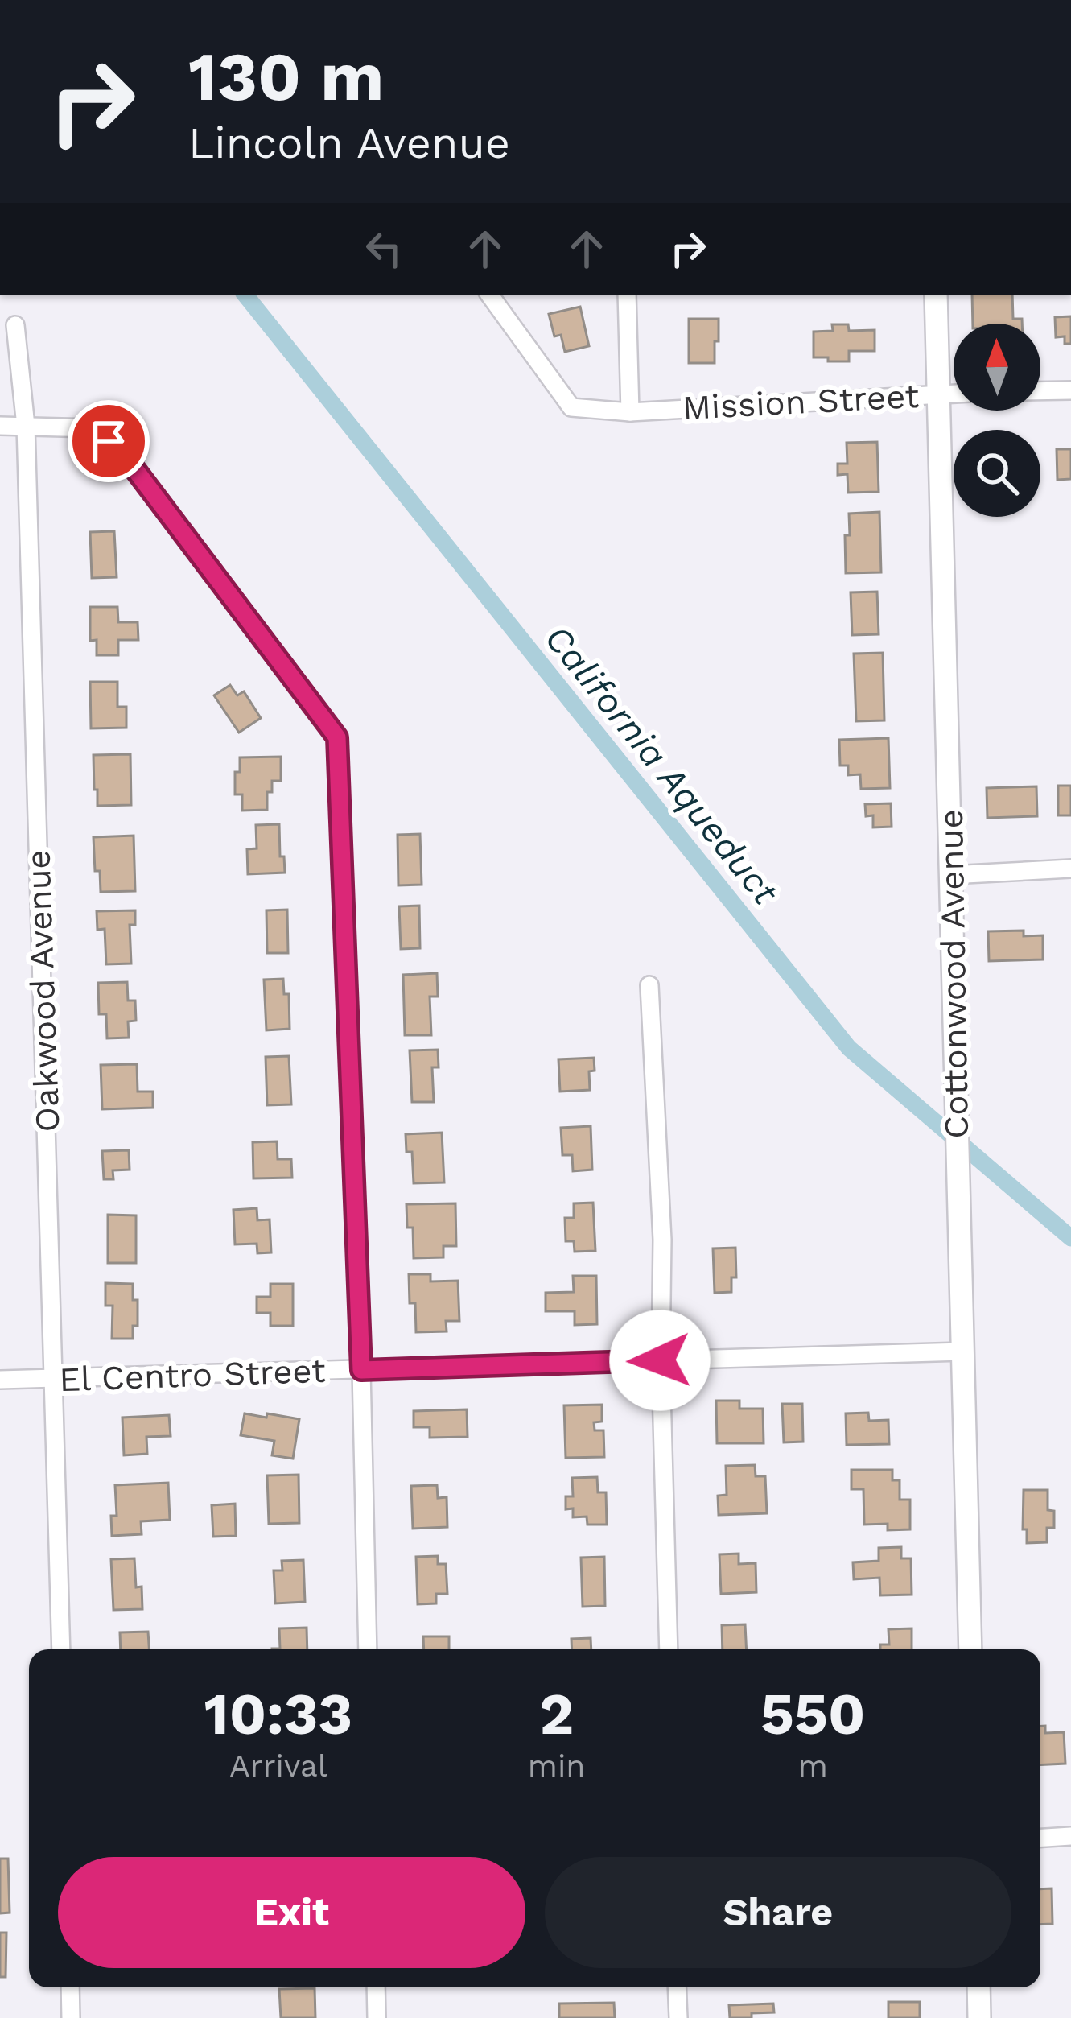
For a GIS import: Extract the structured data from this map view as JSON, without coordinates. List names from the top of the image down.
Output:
{
  "streets": {
    "street": [
      "Mission Street",
      "Cottonwood Avenue",
      "Oakwood Avenue",
      "El Centro Street"
    ]
  },
  "crossings": [
    ["Mission Street", "Cottonwood Avenue"],
    ["Cottonwood Avenue", "El Centro Street"],
    ["Oakwood Avenue", "El Centro Street"]
  ],
  "water": ["California Aqueduct"],
  "north": "top",
  "page": {
    "turn": ["130 m", "Lincoln Avenue"],
    "eta": [
      "10:33",
      "Arrival",
      "2",
      "min",
      "550",
      "m"
    ],
    "buttons": ["Exit", "Share"]
  }
}
